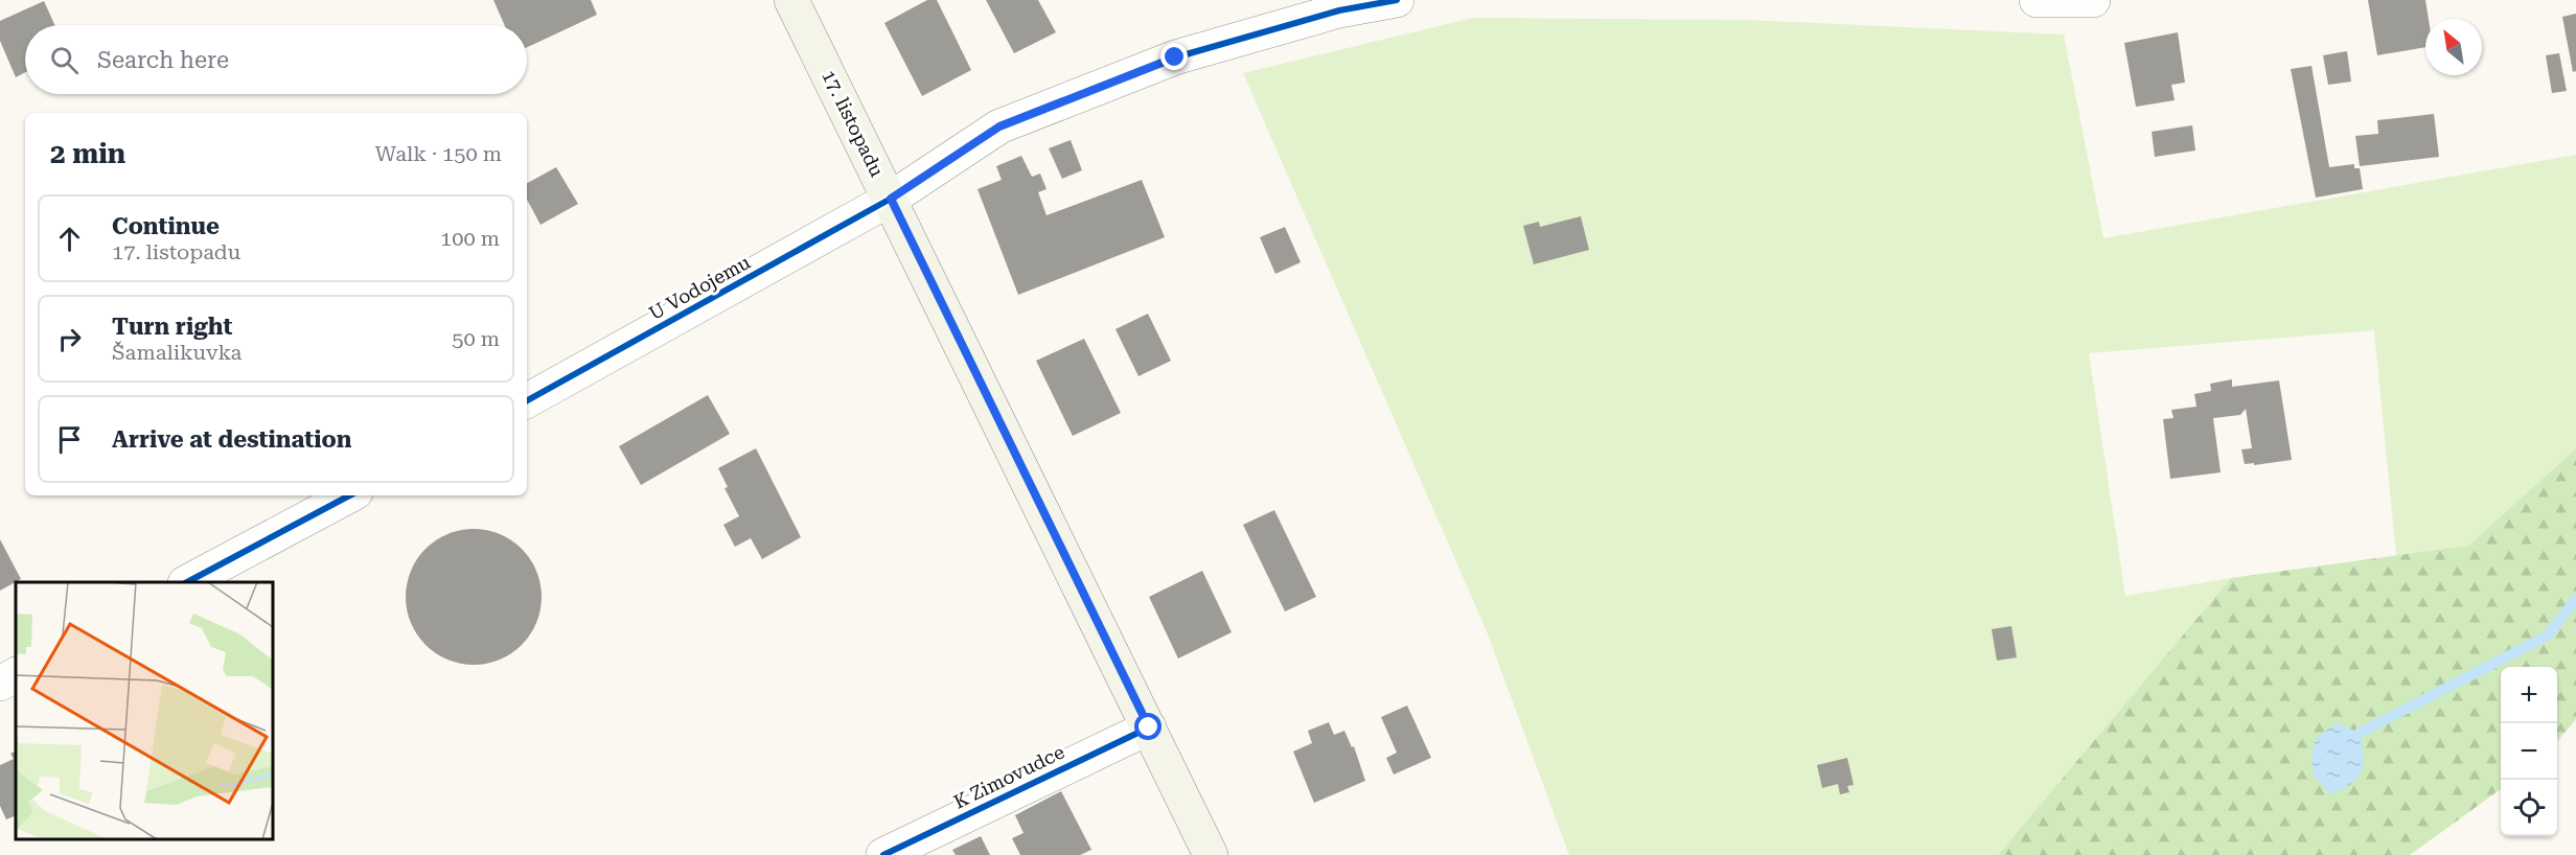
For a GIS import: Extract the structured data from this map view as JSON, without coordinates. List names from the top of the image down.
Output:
{
  "streets": {
    "main road": ["17. listopadu"],
    "street": ["U Vodojemu", "K Zimovudce"]
  },
  "crossings": [
    ["17. listopadu", "U Vodojemu"],
    ["17. listopadu", "K Zimovudce"]
  ],
  "north": "top left",
  "page": {
    "search": "Search here",
    "heading": ["2 min", "Walk · 150 m"],
    "list": [
      ["Continue", "17. listopadu", "100 m"],
      ["Turn right", "Šamalikuvka", "50 m"],
      "Arrive at destination"
    ],
    "map_buttons": ["+", "−"]
  }
}
